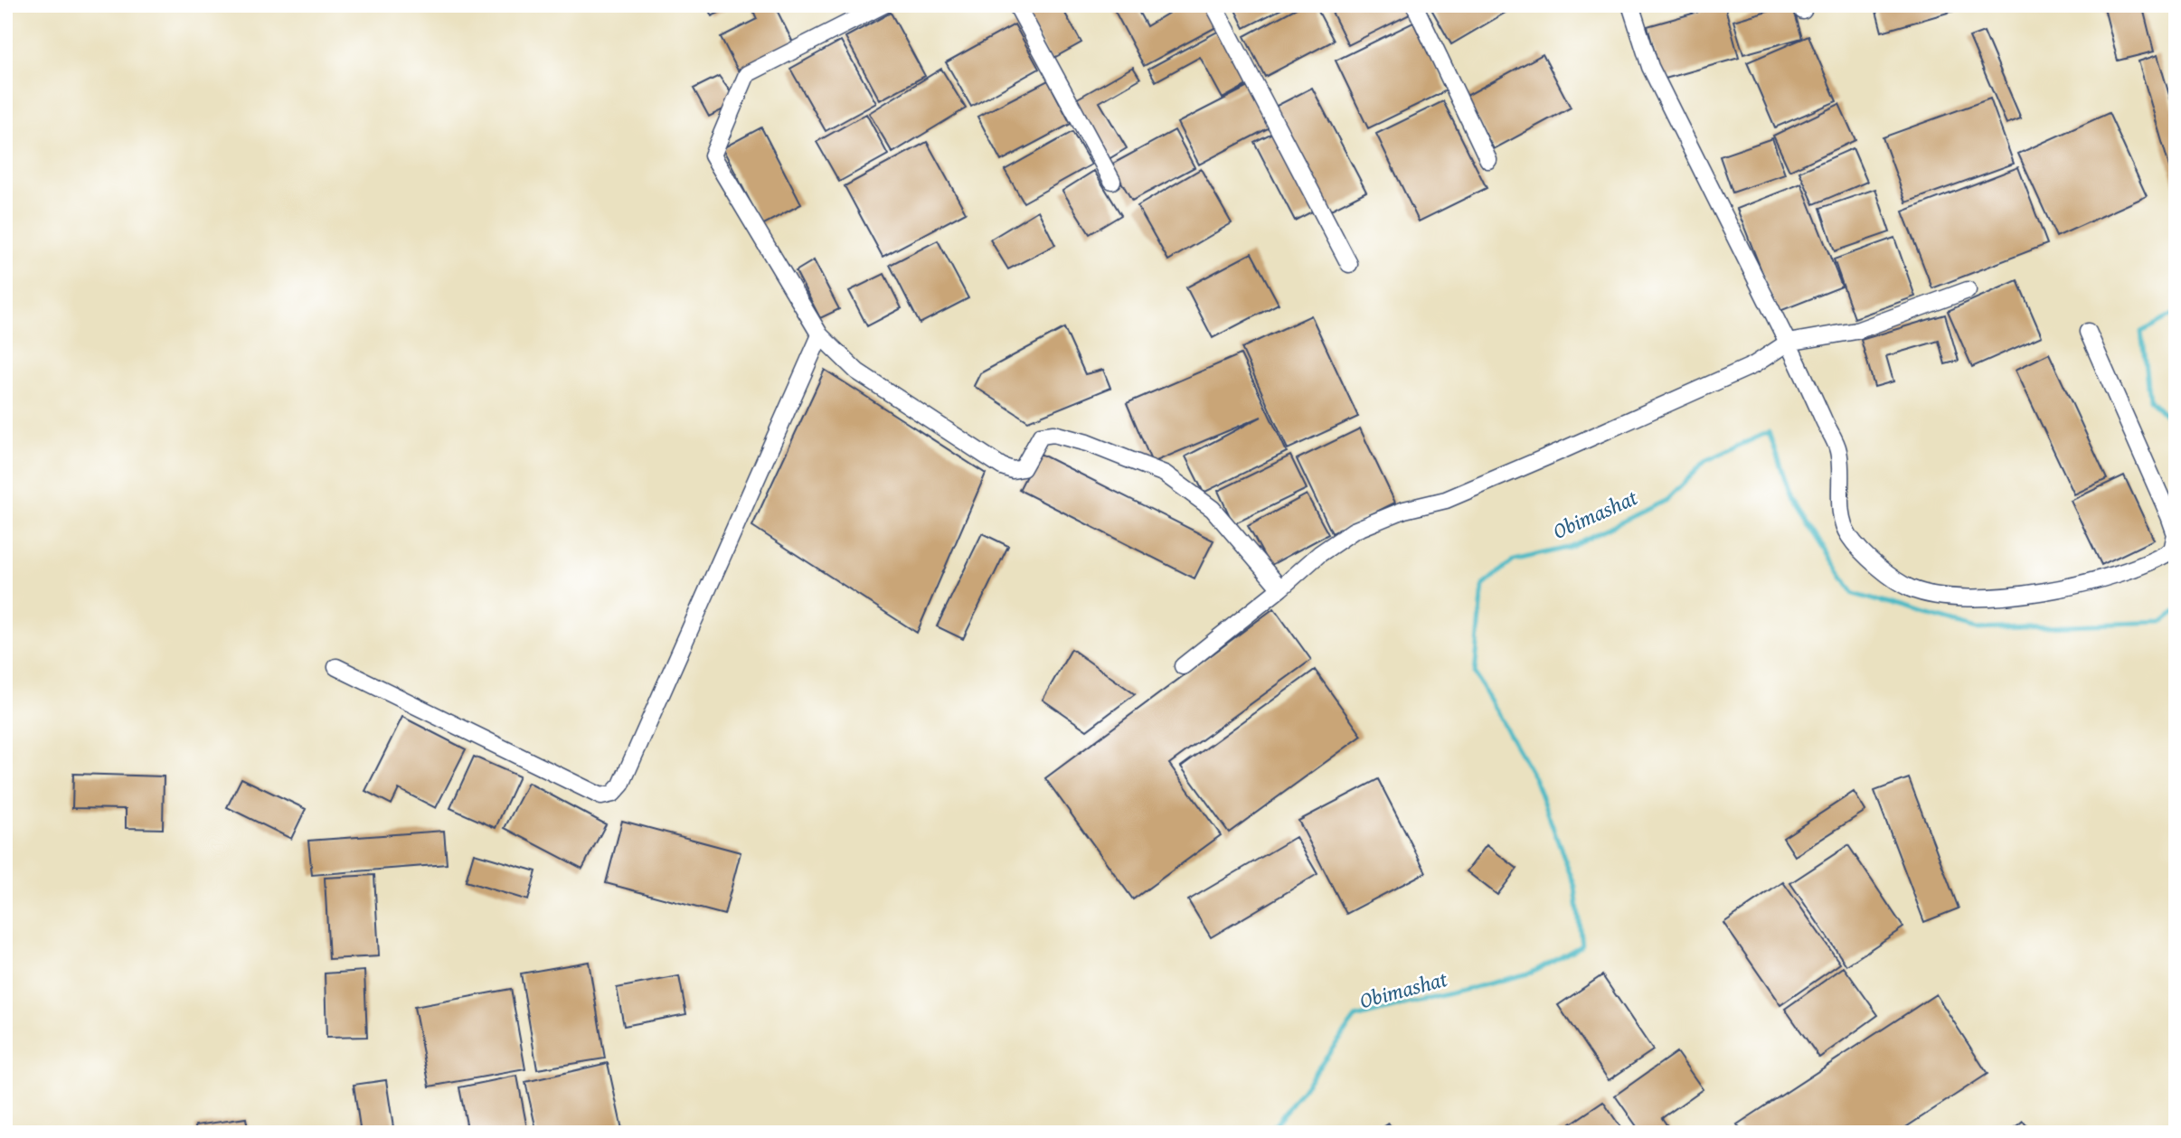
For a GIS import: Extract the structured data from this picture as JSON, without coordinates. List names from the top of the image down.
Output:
{
  "water": ["Obimashat"]
}
